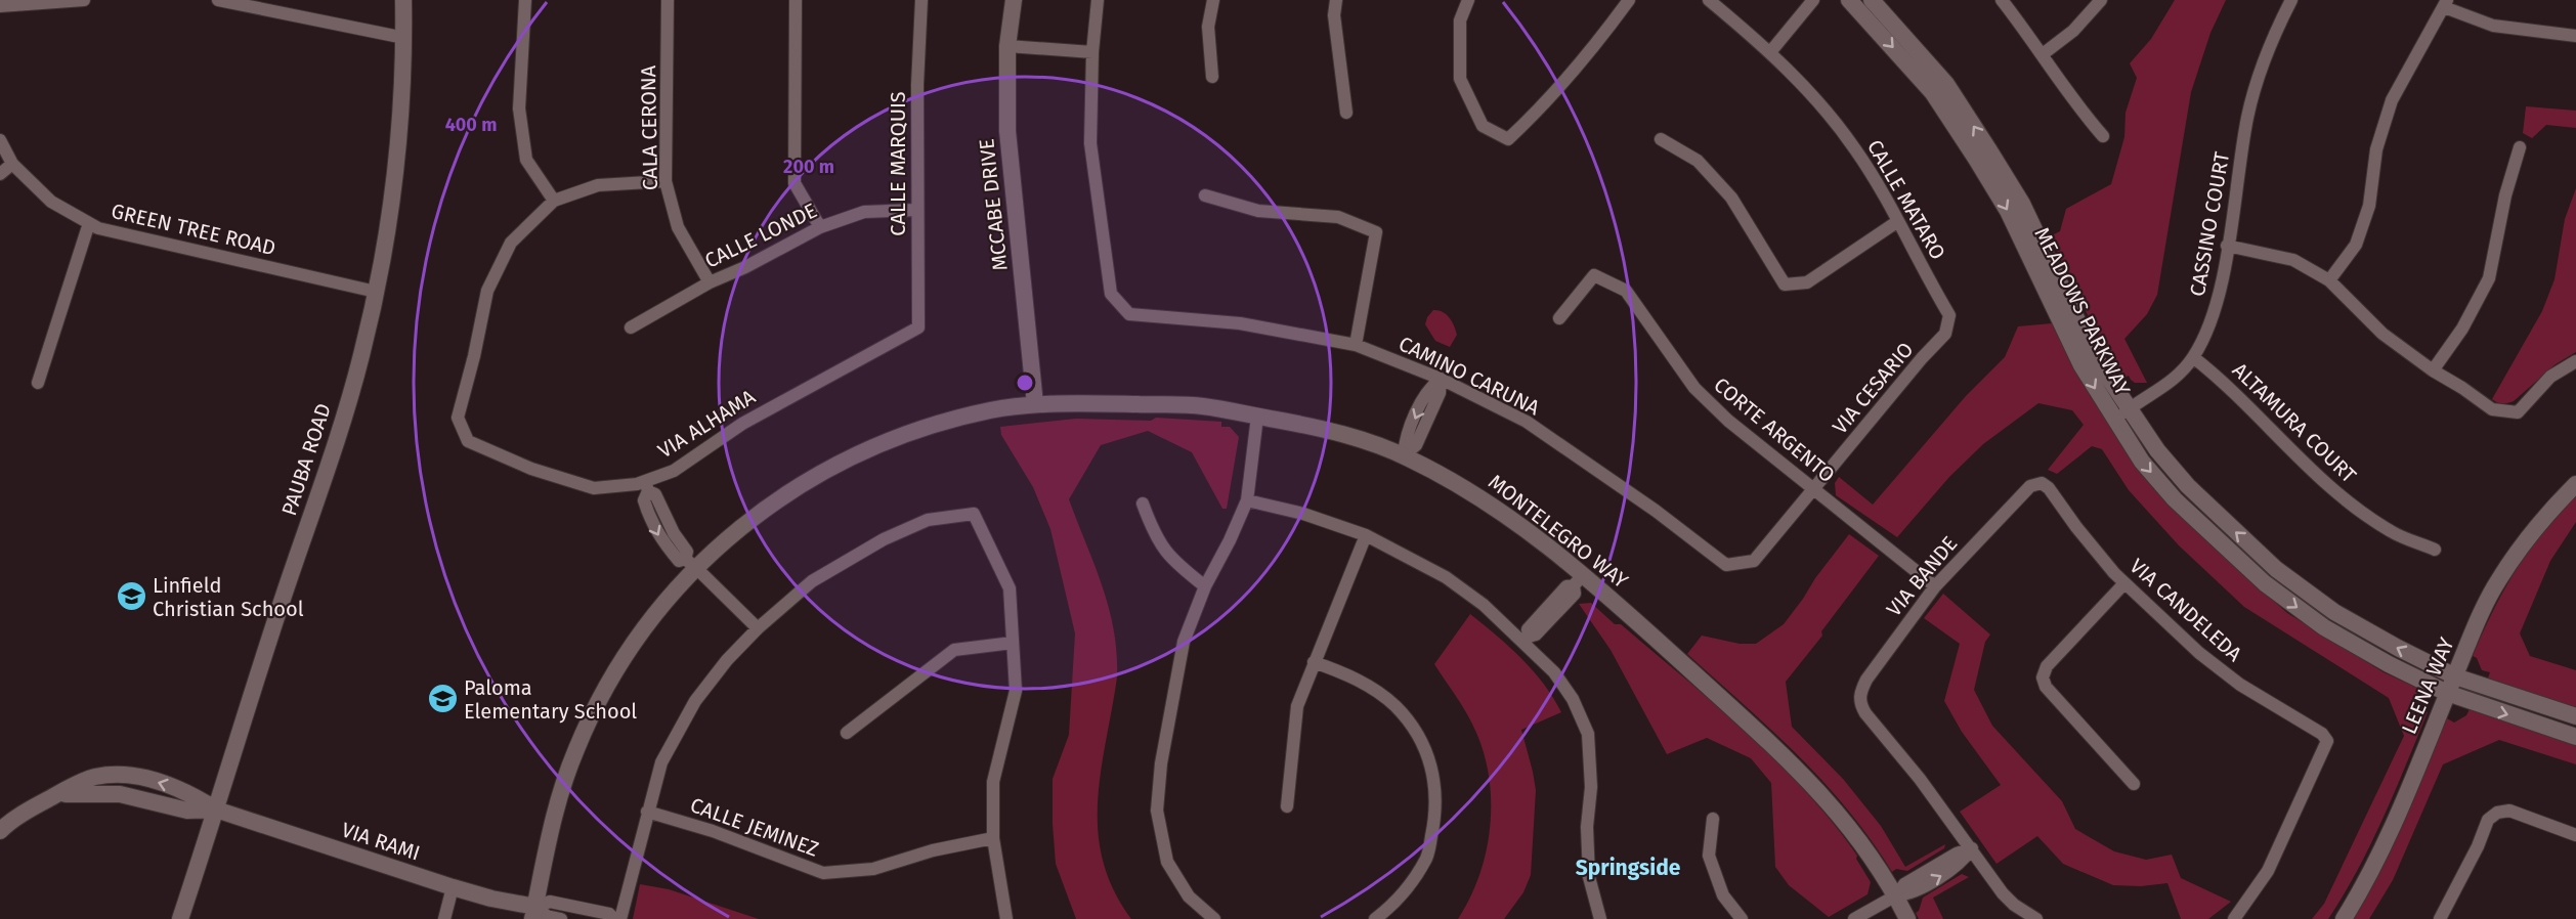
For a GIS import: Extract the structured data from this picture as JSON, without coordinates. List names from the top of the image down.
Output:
{
  "streets": {
    "street": [
      "CALA CERONA",
      "CALLE MARQUIS",
      "CALLE MATARO",
      "MCCABE DRIVE",
      "CASSINO COURT",
      "GREEN TREE ROAD",
      "CALLE LONDE",
      "MEADOWS PARKWAY",
      "CAMINO CARUNA",
      "VIA CESARIO",
      "ALTAMURA COURT",
      "VIA ALHAMA",
      "CORTE ARGENTO",
      "PAUBA ROAD",
      "MONTELEGRO WAY",
      "VIA BANDE",
      "VIA CANDELEDA",
      "LEENA WAY",
      "CALLE JEMINEZ",
      "VIA RAMI"
    ]
  },
  "crossings": [
    ["CALA CERONA", "CALLE LONDE"],
    ["CALLE MARQUIS", "CALLE LONDE"],
    ["CALLE MARQUIS", "VIA ALHAMA"],
    ["CALLE MATARO", "VIA CESARIO"],
    ["MCCABE DRIVE", "MONTELEGRO WAY"],
    ["CASSINO COURT", "MEADOWS PARKWAY"],
    ["CASSINO COURT", "ALTAMURA COURT"],
    ["GREEN TREE ROAD", "PAUBA ROAD"],
    ["MEADOWS PARKWAY", "LEENA WAY"],
    ["CAMINO CARUNA", "VIA CESARIO"],
    ["VIA CESARIO", "CORTE ARGENTO"],
    ["CORTE ARGENTO", "VIA BANDE"],
    ["PAUBA ROAD", "VIA RAMI"],
    ["MONTELEGRO WAY", "VIA RAMI"],
    ["VIA BANDE", "VIA CANDELEDA"]
  ],
  "districts": ["Springside"],
  "places": {
    "school or university": ["Linfield Christian School", "Paloma Elementary School"]
  },
  "rings": ["400 m", "200 m"]
}
